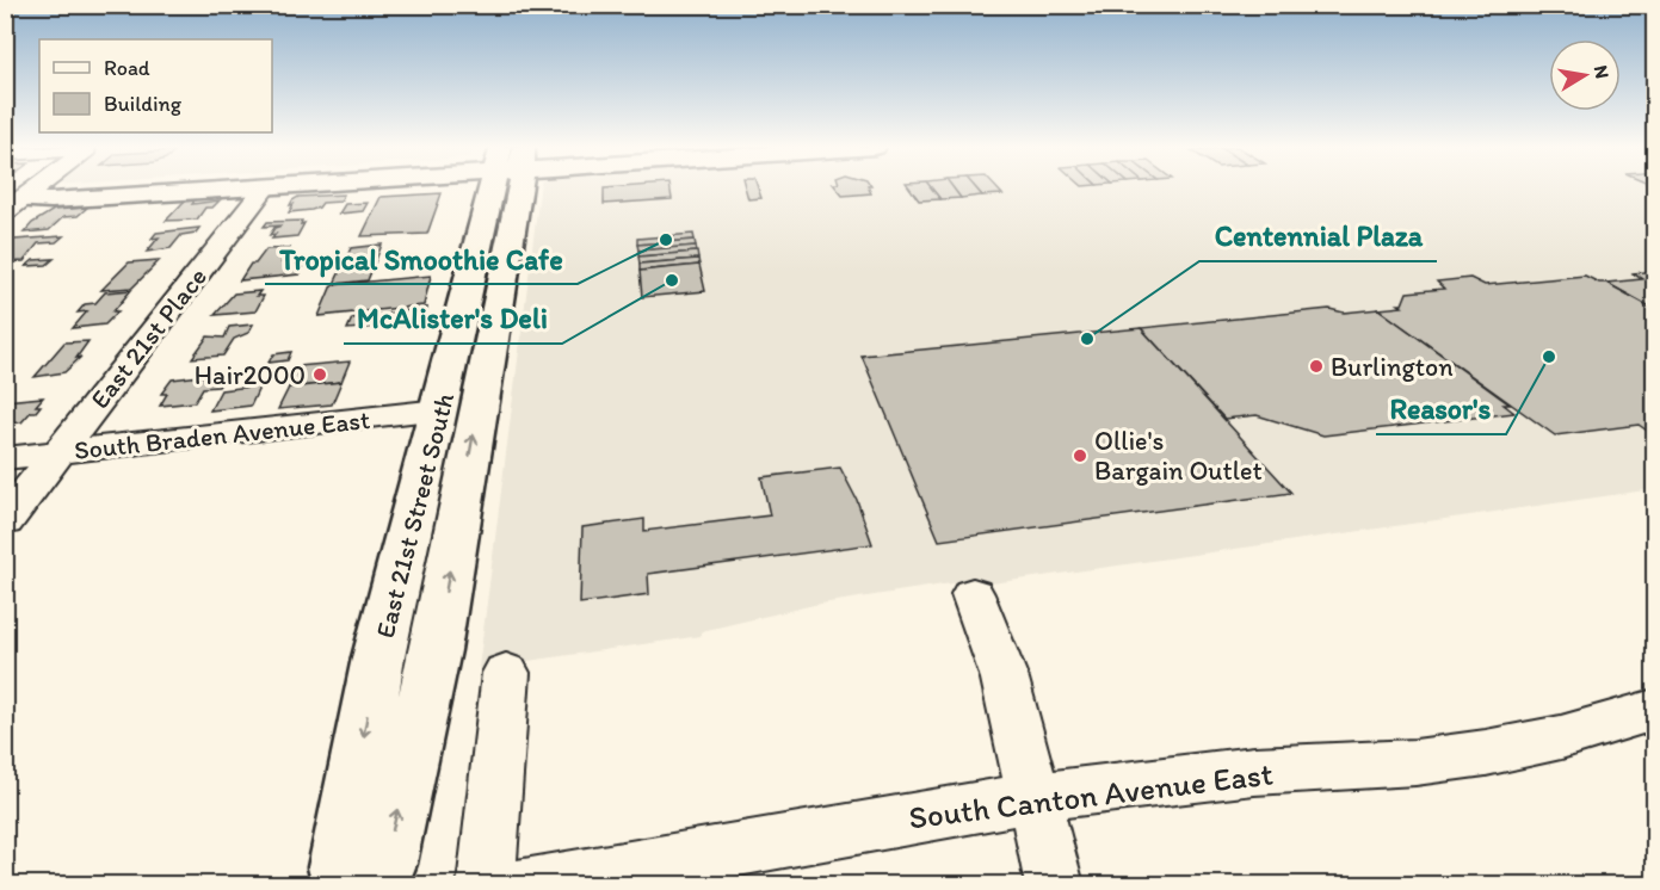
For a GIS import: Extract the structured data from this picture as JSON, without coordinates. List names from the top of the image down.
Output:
{
  "streets": {
    "main road": ["East 21st Street South"],
    "street": ["East 21st Place", "South Braden Avenue East", "South Canton Avenue East"]
  },
  "crossings": [
    ["East 21st Place", "South Braden Avenue East"],
    ["South Braden Avenue East", "East 21st Street South"]
  ],
  "places": [
    "Tropical Smoothie Cafe",
    "McAlister's Deli",
    "Centennial Plaza",
    "Reasor's",
    "Burlington",
    "Hair2000",
    "Ollie's Bargain Outlet"
  ],
  "legend": ["Road", "Building"],
  "north": "right"
}
